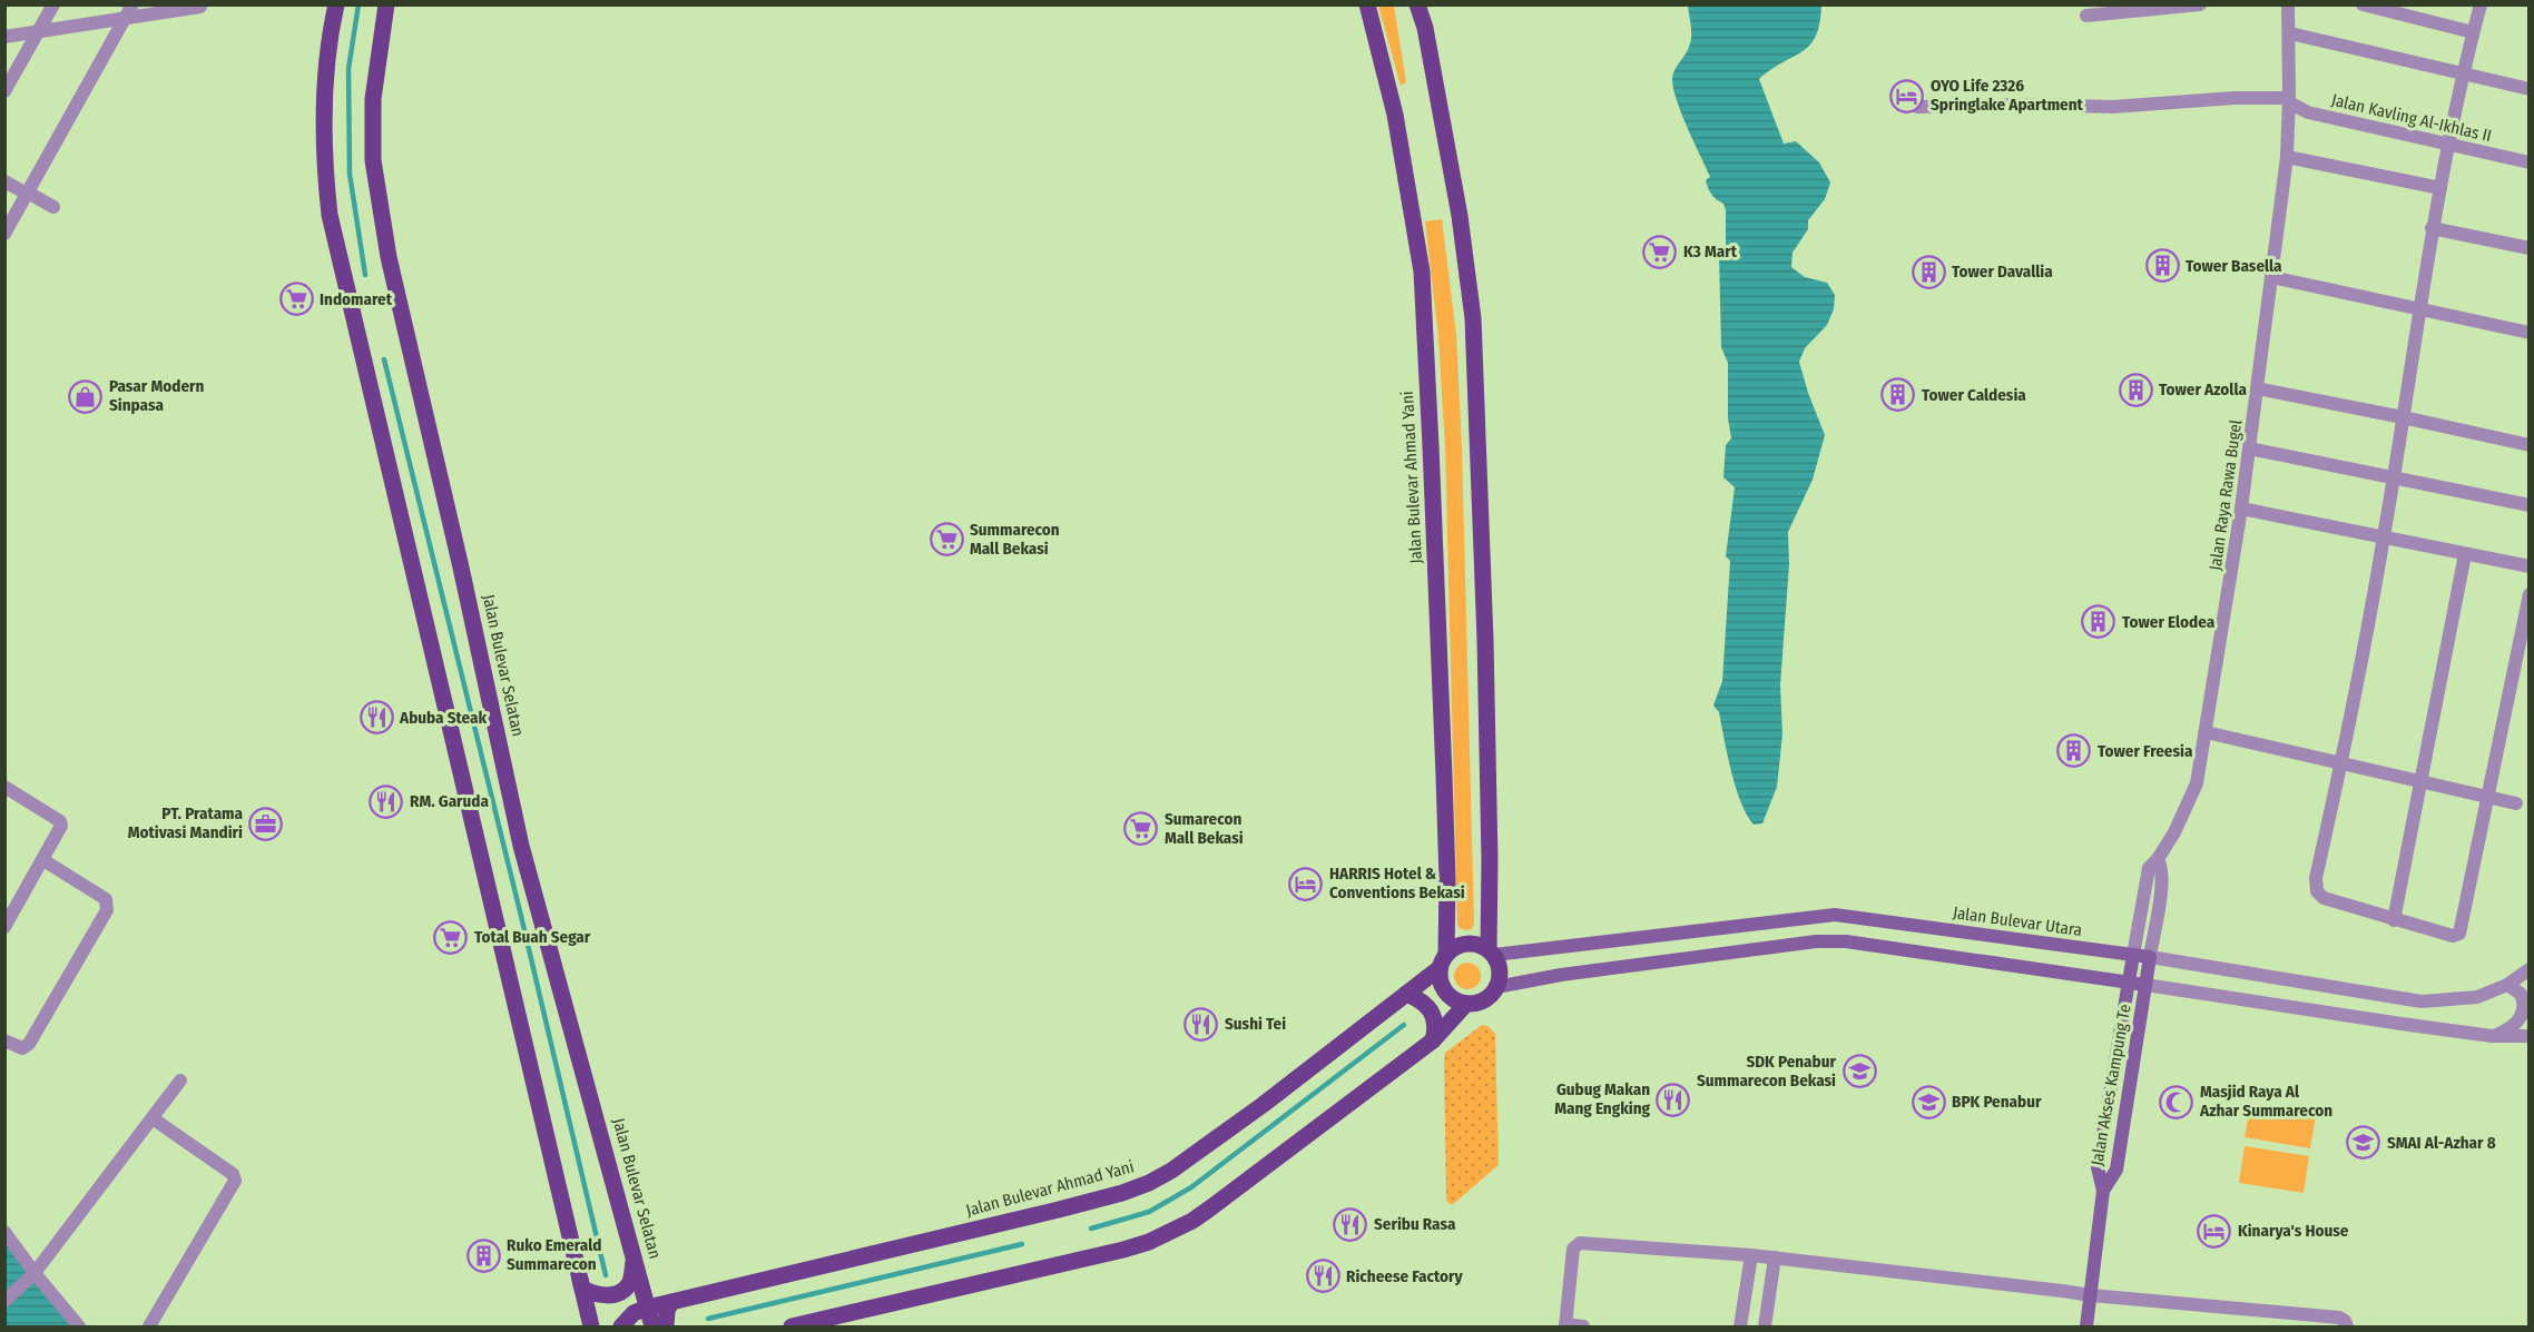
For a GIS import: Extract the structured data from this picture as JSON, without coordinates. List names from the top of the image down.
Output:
{
  "streets": {
    "main road": ["Jalan Bulevar Ahmad Yani", "Jalan Bulevar Selatan"],
    "street": [
      "Jalan Kavling Al-Ikhlas II",
      "Jalan Raya Rawa Bugel",
      "Jalan Bulevar Utara",
      "Jalan Akses Kampung Te"
    ]
  },
  "crossings": [
    ["Jalan Kavling Al-Ikhlas II", "Jalan Raya Rawa Bugel"],
    ["Jalan Bulevar Ahmad Yani", "Jalan Bulevar Selatan"],
    ["Jalan Bulevar Ahmad Yani", "Jalan Bulevar Utara"],
    ["Jalan Raya Rawa Bugel", "Jalan Bulevar Utara"],
    ["Jalan Raya Rawa Bugel", "Jalan Akses Kampung Te"]
  ],
  "places": {
    "hotel": ["OYO Life 2326 Springlake Apartment", "HARRIS Hotel & Conventions Bekasi", "Kinarya's House"],
    "supermarket": [
      "K3 Mart",
      "Indomaret",
      "Summarecon Mall Bekasi",
      "Sumarecon Mall Bekasi",
      "Total Buah Segar"
    ],
    "building": [
      "Tower Basella",
      "Tower Davallia",
      "Tower Azolla",
      "Tower Caldesia",
      "Tower Elodea",
      "Tower Freesia",
      "Ruko Emerald Summarecon"
    ],
    "shop": ["Pasar Modern Sinpasa"],
    "restaurant": [
      "Abuba Steak",
      "RM. Garuda",
      "Sushi Tei",
      "Gubug Makan Mang Engking",
      "Seribu Rasa",
      "Richeese Factory"
    ],
    "office": ["PT. Pratama Motivasi Mandiri"],
    "school or university": ["SDK Penabur Summarecon Bekasi", "BPK Penabur", "SMAI Al-Azhar 8"],
    "mosque": ["Masjid Raya Al Azhar Summarecon"]
  }
}
